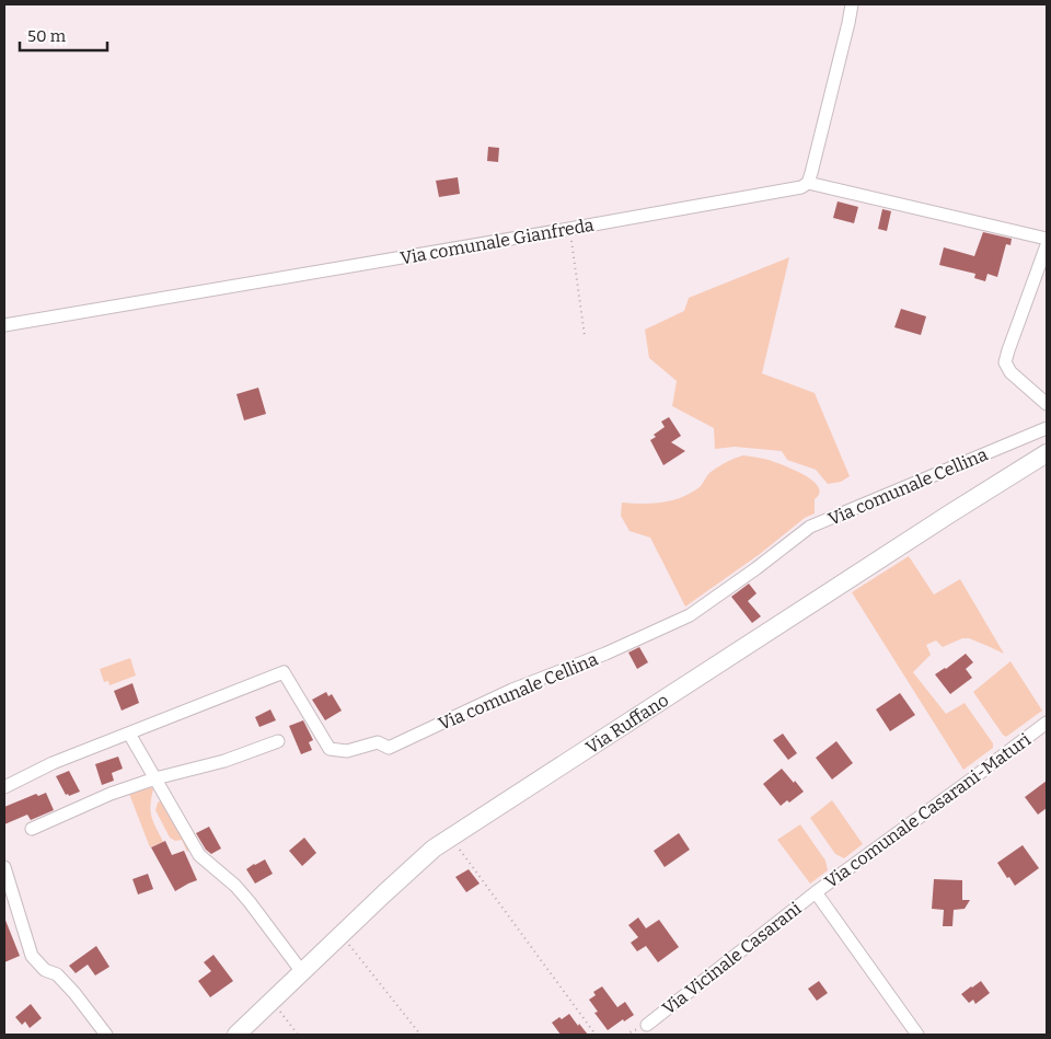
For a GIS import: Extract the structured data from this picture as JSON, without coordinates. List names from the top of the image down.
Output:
{
  "streets": {
    "street": [
      "Via comunale Gianfreda",
      "Via comunale Cellina",
      "Via Ruffano",
      "Via comunale Casarani-Maturi",
      "Via Vicinale Casarani"
    ]
  },
  "crossings": [
    ["Via comunale Casarani-Maturi", "Via Vicinale Casarani"]
  ],
  "scale_bar": "50 m"
}
